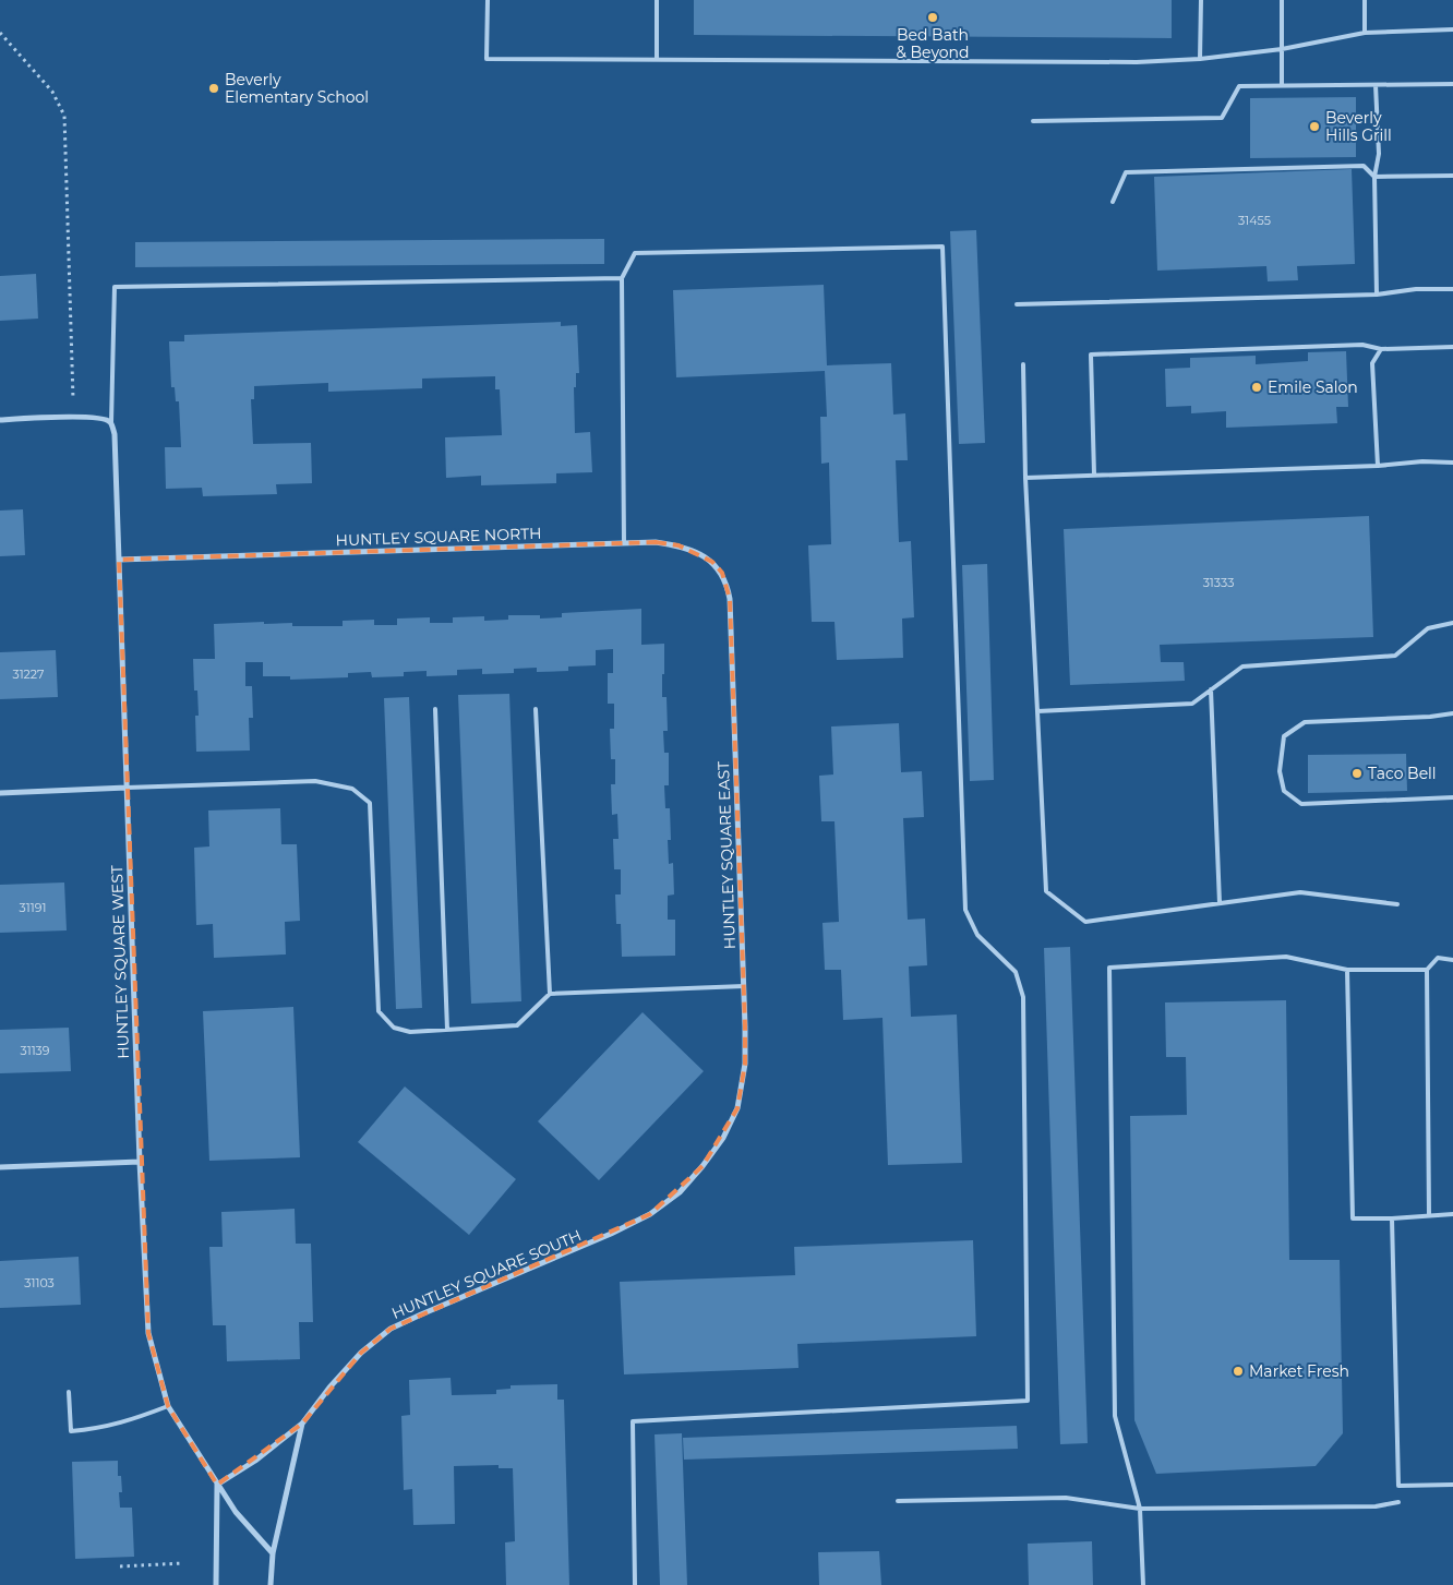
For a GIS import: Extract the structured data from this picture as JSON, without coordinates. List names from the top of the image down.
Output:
{
  "streets": {
    "street": [
      "HUNTLEY SQUARE NORTH",
      "HUNTLEY SQUARE EAST",
      "HUNTLEY SQUARE WEST",
      "HUNTLEY SQUARE SOUTH"
    ]
  },
  "crossings": [
    ["HUNTLEY SQUARE NORTH", "HUNTLEY SQUARE EAST"],
    ["HUNTLEY SQUARE NORTH", "HUNTLEY SQUARE WEST"],
    ["HUNTLEY SQUARE EAST", "HUNTLEY SQUARE SOUTH"],
    ["HUNTLEY SQUARE WEST", "HUNTLEY SQUARE SOUTH"]
  ],
  "places": [
    "Bed Bath & Beyond",
    "Beverly Elementary School",
    "Beverly Hills Grill",
    "Emile Salon",
    "Taco Bell",
    "Market Fresh"
  ],
  "house_numbers": [
    "31455",
    "31333",
    "31227",
    "31191",
    "31139",
    "31103"
  ]
}
